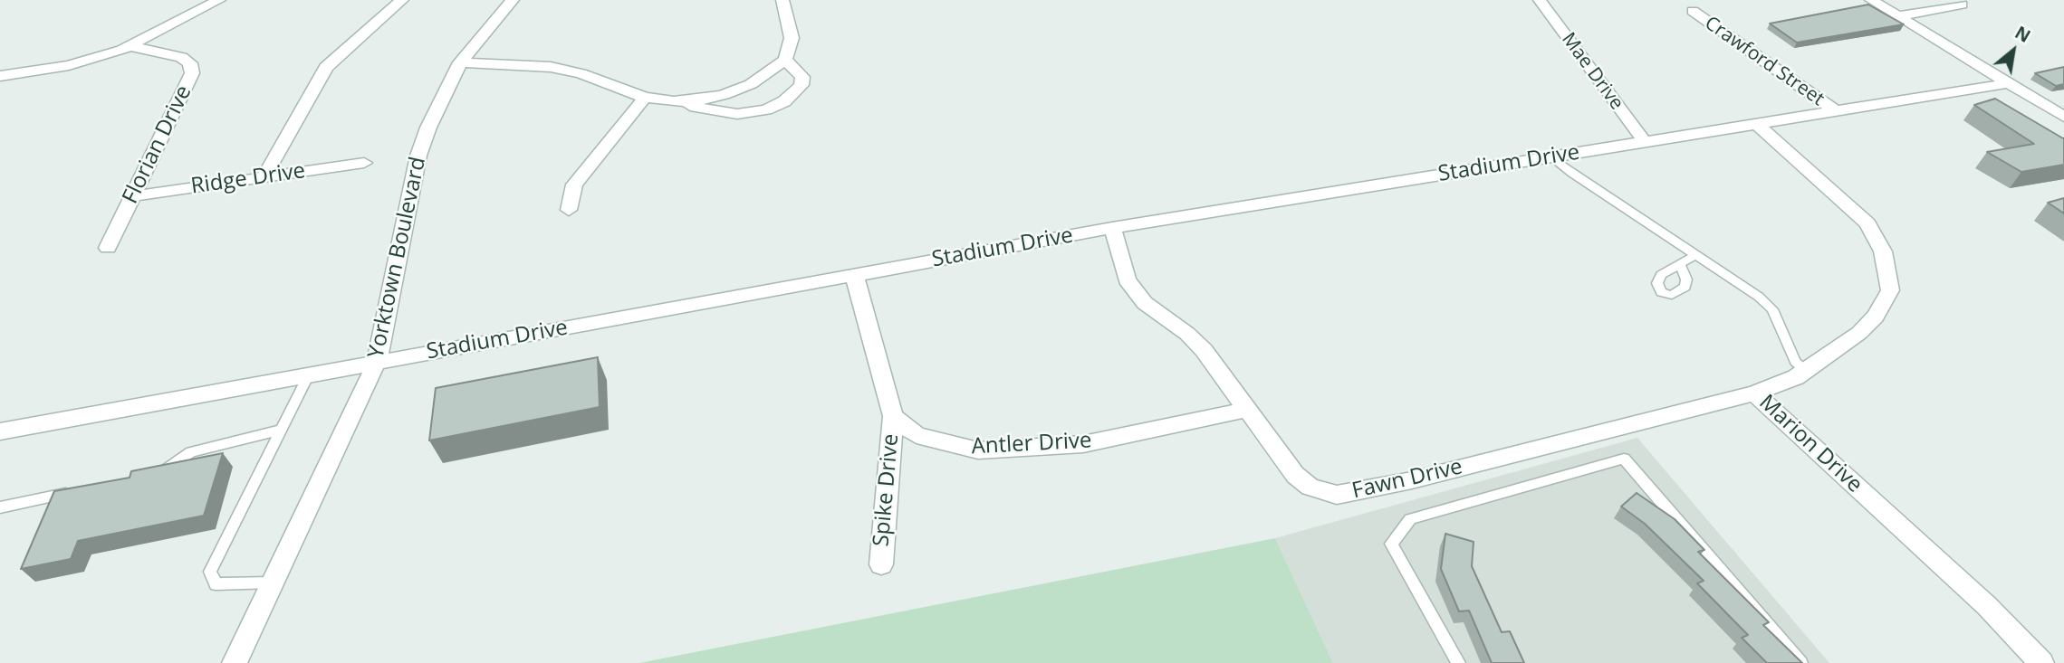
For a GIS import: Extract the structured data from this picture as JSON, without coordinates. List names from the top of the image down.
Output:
{
  "streets": {
    "street": [
      "Crawford Street",
      "Mae Drive",
      "Florian Drive",
      "Stadium Drive",
      "Ridge Drive",
      "Yorktown Boulevard",
      "Antler Drive",
      "Marion Drive",
      "Fawn Drive",
      "Spike Drive"
    ]
  },
  "crossings": [
    ["Crawford Street", "Stadium Drive"],
    ["Mae Drive", "Stadium Drive"],
    ["Florian Drive", "Ridge Drive"],
    ["Stadium Drive", "Yorktown Boulevard"],
    ["Stadium Drive", "Marion Drive"],
    ["Stadium Drive", "Fawn Drive"],
    ["Antler Drive", "Fawn Drive"],
    ["Antler Drive", "Spike Drive"],
    ["Marion Drive", "Fawn Drive"]
  ],
  "north": "top right"
}
